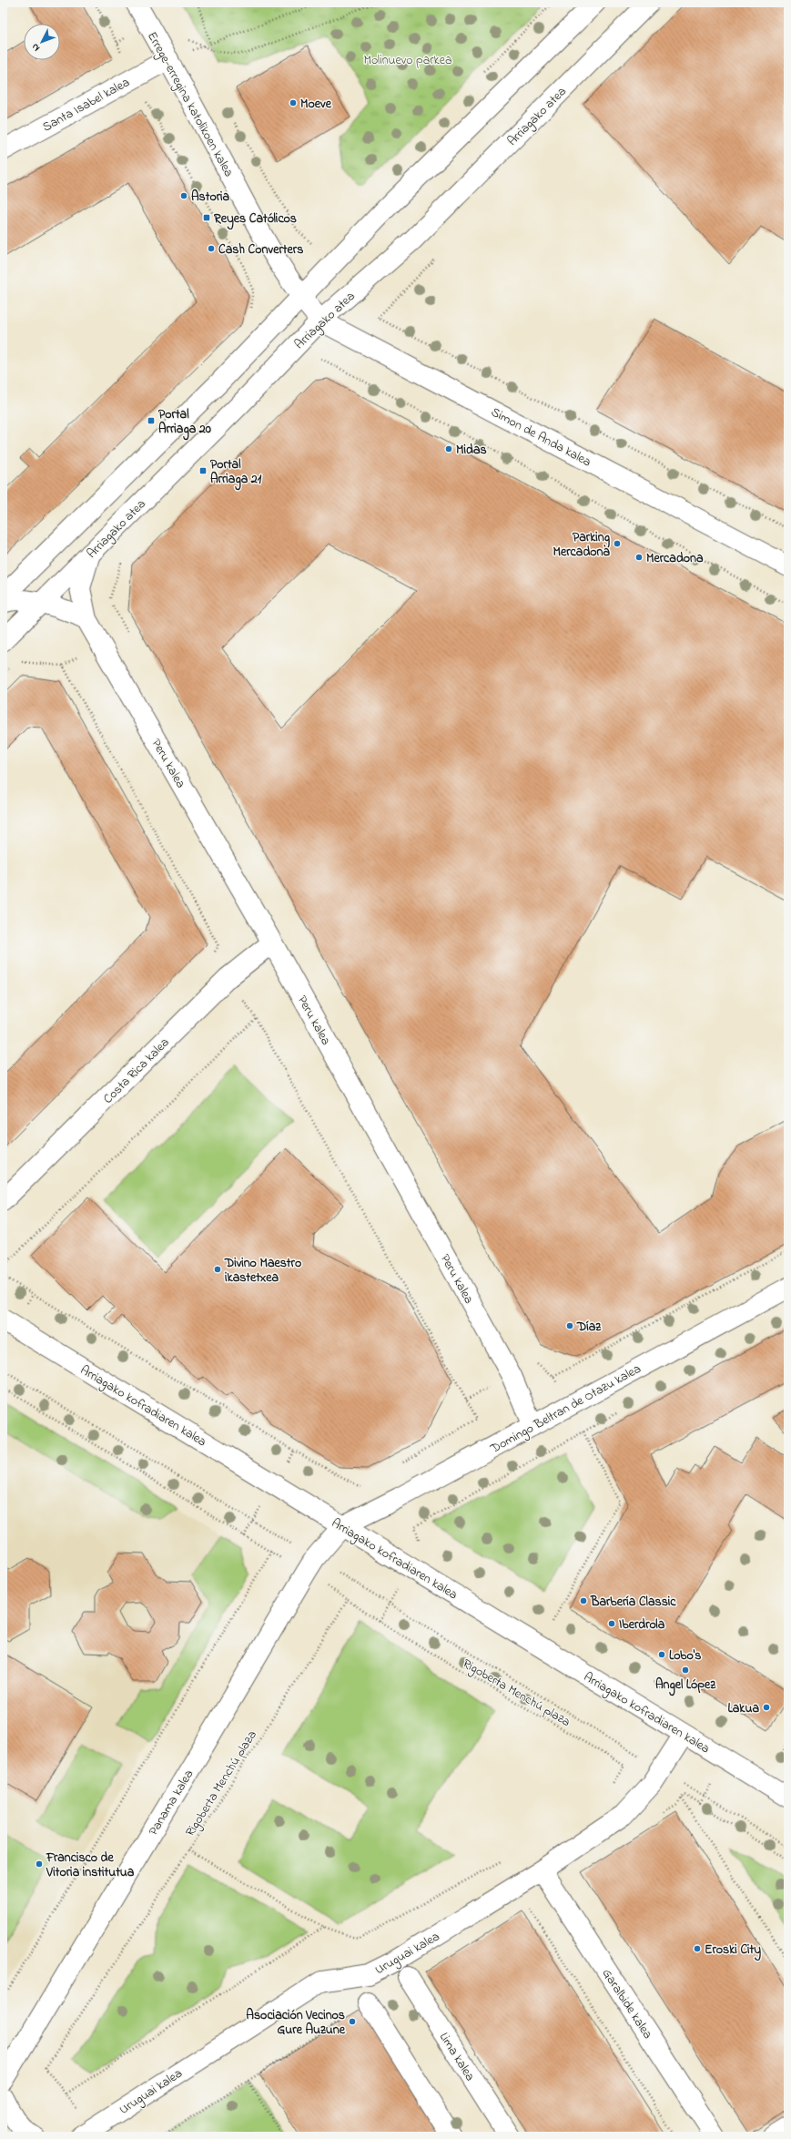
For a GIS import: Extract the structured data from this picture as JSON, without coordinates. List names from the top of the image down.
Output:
{
  "streets": {
    "street": [
      "Santa Isabel kalea",
      "Errege-erregina katolikoen kalea",
      "Arriagako atea",
      "Simon de Anda kalea",
      "Peru kalea",
      "Costa Rica kalea",
      "Arriagako kofradiaren kalea",
      "Domingo Beltran de Otazu kalea",
      "Panama kalea",
      "Uruguai kalea",
      "Garalbide kalea",
      "Lima kalea"
    ],
    "path": ["Rigoberta Menchú plaza"]
  },
  "crossings": [
    ["Santa Isabel kalea", "Errege-erregina katolikoen kalea"],
    ["Errege-erregina katolikoen kalea", "Simon de Anda kalea"],
    ["Arriagako atea", "Simon de Anda kalea"],
    ["Arriagako atea", "Peru kalea"],
    ["Peru kalea", "Costa Rica kalea"],
    ["Peru kalea", "Domingo Beltran de Otazu kalea"],
    ["Arriagako kofradiaren kalea", "Domingo Beltran de Otazu kalea"],
    ["Arriagako kofradiaren kalea", "Panama kalea"],
    ["Arriagako kofradiaren kalea", "Uruguai kalea"],
    ["Domingo Beltran de Otazu kalea", "Panama kalea"],
    ["Uruguai kalea", "Garalbide kalea"]
  ],
  "parks": ["Molinuevo parkea"],
  "places": {
    "other": [
      "Moeve",
      "Astoria",
      "Cash Converters",
      "Midas",
      "Parking Mercadona",
      "Mercadona",
      "Divino Maestro ikastetxea",
      "Díaz",
      "Barbería Classic",
      "Iberdrola",
      "Lobo's",
      "Angel López",
      "Lakua",
      "Francisco de Vitoria institutua",
      "Eroski City",
      "Asociación Vecinos Gure Auzune"
    ],
    "transit": ["Reyes Católicos", "Portal Arriaga 20", "Portal Arriaga 21"]
  },
  "north": "bottom left"
}
